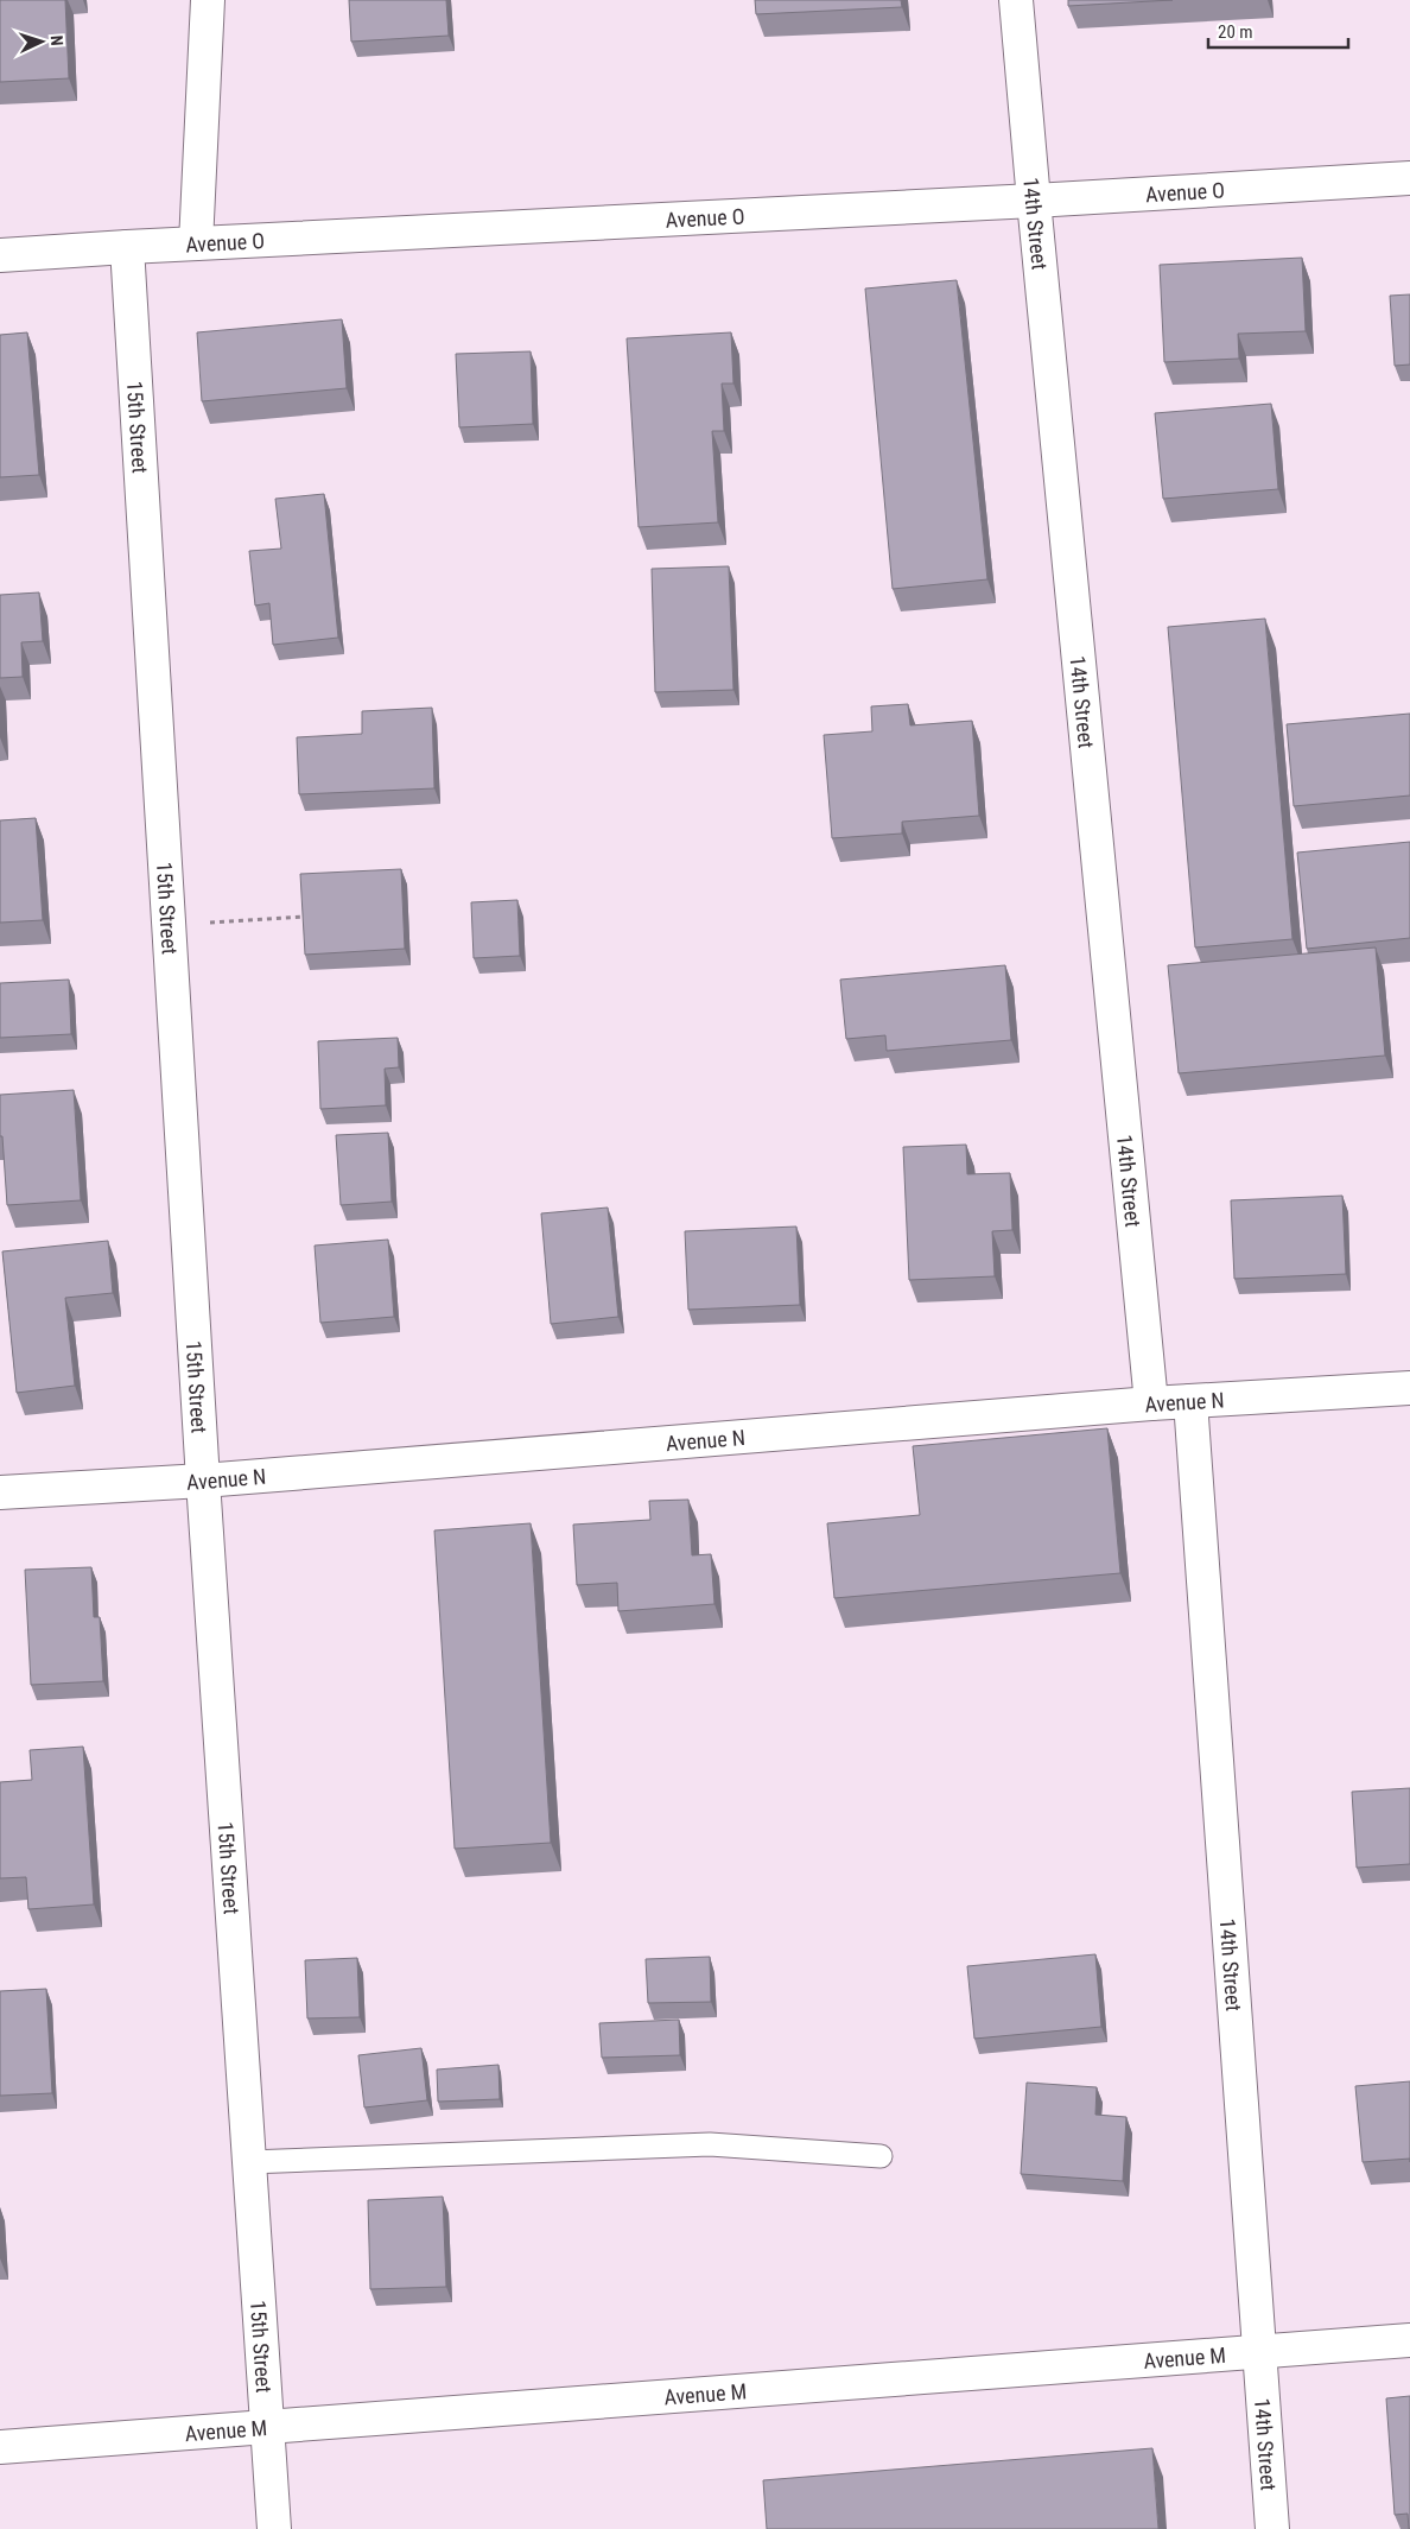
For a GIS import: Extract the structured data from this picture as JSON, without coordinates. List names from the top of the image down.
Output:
{
  "streets": {
    "street": [
      "Avenue O",
      "14th Street",
      "15th Street",
      "Avenue N",
      "Avenue M"
    ]
  },
  "crossings": [
    ["Avenue O", "14th Street"],
    ["Avenue O", "15th Street"],
    ["14th Street", "Avenue N"],
    ["14th Street", "Avenue M"],
    ["15th Street", "Avenue N"],
    ["15th Street", "Avenue M"]
  ],
  "scale_bar": "20 m",
  "north": "right"
}
